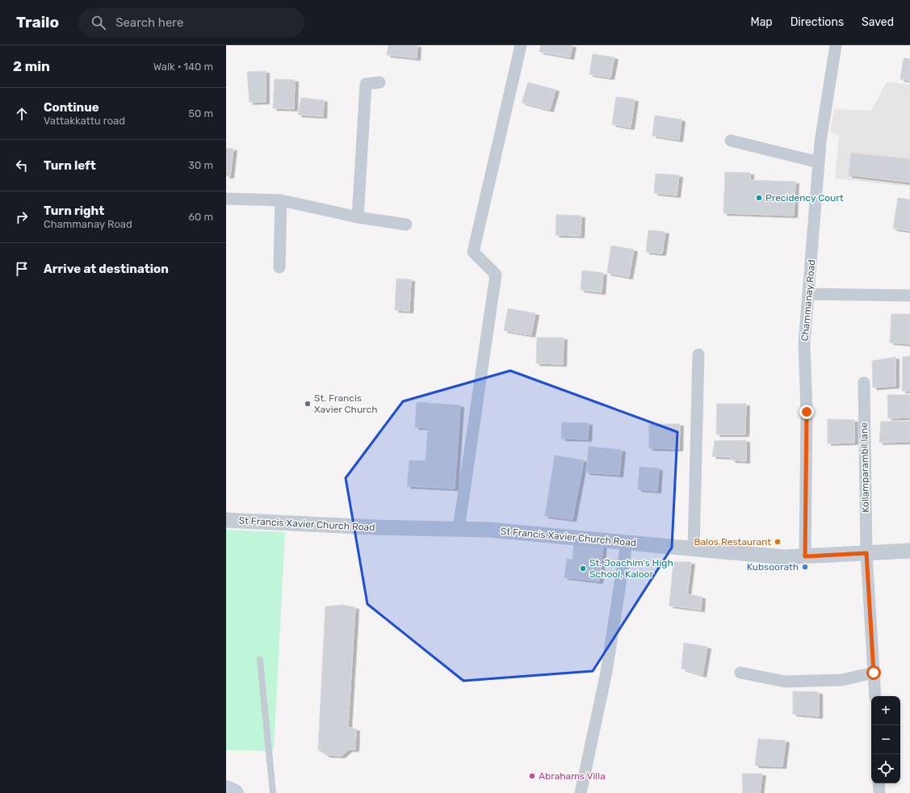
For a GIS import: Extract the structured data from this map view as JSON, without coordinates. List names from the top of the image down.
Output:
{
  "streets": {
    "street": ["Chammanay Road", "Kollamparambil lane", "St Francis Xavier Church Road"]
  },
  "crossings": [
    ["Chammanay Road", "St Francis Xavier Church Road"],
    ["Kollamparambil lane", "St Francis Xavier Church Road"]
  ],
  "places": [
    "Precidency Court",
    "St. Francis Xavier Church",
    "Balos Restaurant",
    "Kubsoorath",
    "St. Joachim's High School, Kaloor",
    "Abrahams Villa"
  ],
  "page": {
    "header": "Trailo",
    "search": "Search here",
    "nav": ["Map", "Directions", "Saved"],
    "heading": ["2 min", "Walk · 140 m"],
    "list": [
      ["Continue", "Vattakkattu road", "50 m"],
      ["Turn left", "30 m"],
      ["Turn right", "Chammanay Road", "60 m"],
      "Arrive at destination"
    ],
    "map_buttons": ["+", "−"]
  }
}
